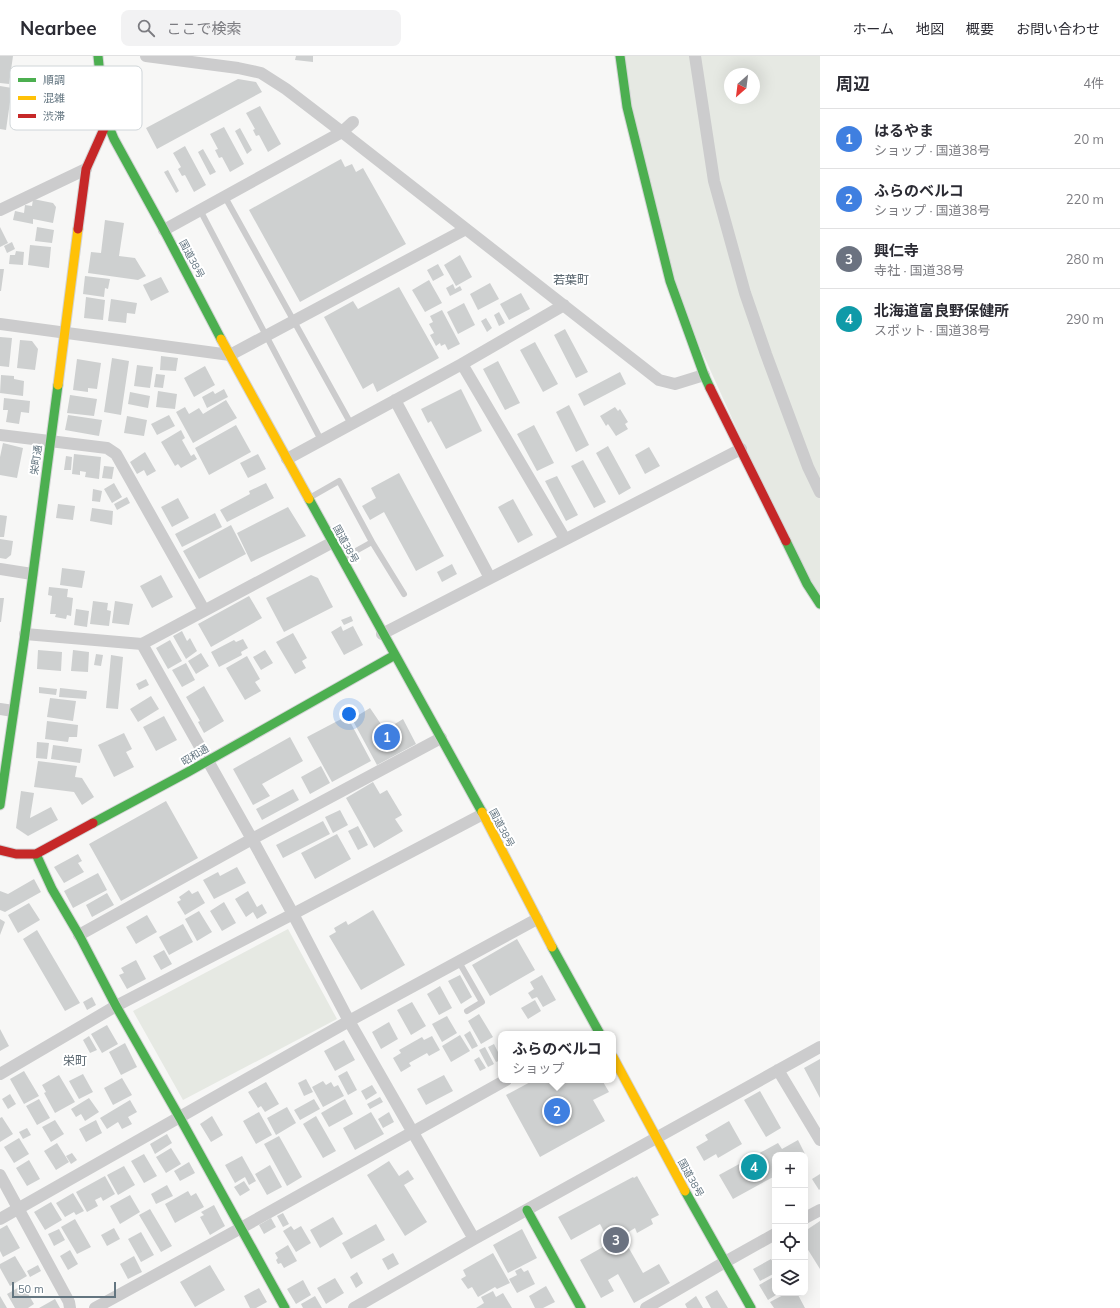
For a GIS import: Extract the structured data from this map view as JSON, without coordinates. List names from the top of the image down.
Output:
{
  "streets": {
    "main road": ["国道38号", "栄町通", "昭和通"]
  },
  "crossings": [
    ["国道38号", "昭和通"]
  ],
  "districts": ["若葉町", "栄町"],
  "legend": ["順調", "混雑", "渋滞"],
  "scale_bar": "50 m",
  "north": "bottom left",
  "page": {
    "header": "Nearbee",
    "search": "ここで検索",
    "nav": [
      "ホーム",
      "地図",
      "概要",
      "お問い合わせ"
    ],
    "heading": ["周辺", "4件"],
    "list": [
      {
        "mark": "1",
        "name": "はるやま",
        "note": "ショップ · 国道38号",
        "value": "20 m"
      },
      {
        "mark": "2",
        "name": "ふらのベルコ",
        "note": "ショップ · 国道38号",
        "value": "220 m"
      },
      {
        "mark": "3",
        "name": "興仁寺",
        "note": "寺社 · 国道38号",
        "value": "280 m"
      },
      {
        "mark": "4",
        "name": "北海道富良野保健所",
        "note": "スポット · 国道38号",
        "value": "290 m"
      }
    ],
    "pins": [
      "1",
      "2",
      "4",
      "3"
    ],
    "popup": ["ふらのベルコ", "ショップ"],
    "map_buttons": ["+", "−"],
    "scale": "50 m"
  }
}
